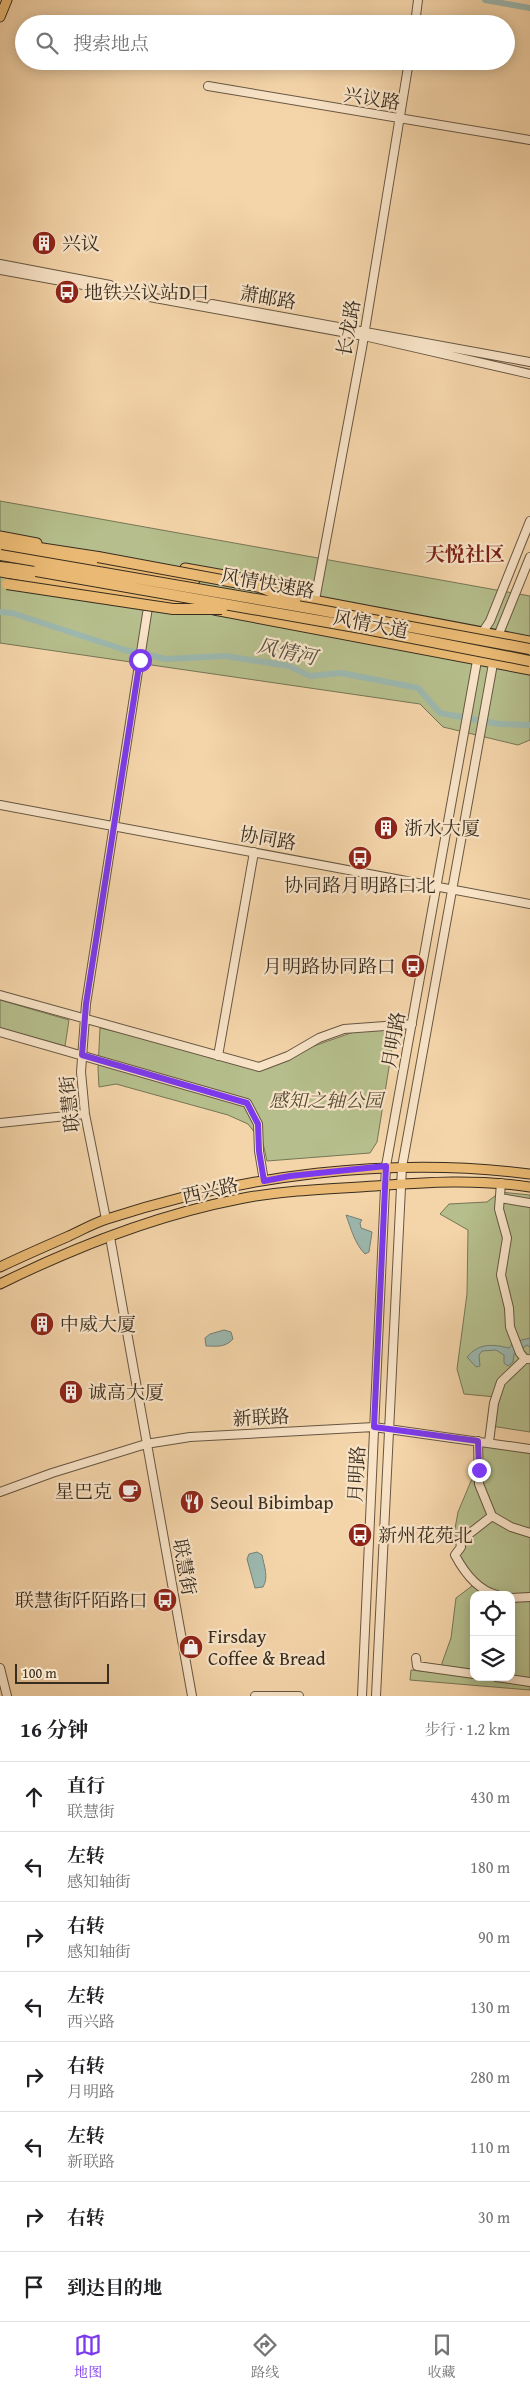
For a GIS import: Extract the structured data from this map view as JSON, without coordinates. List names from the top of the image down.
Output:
{
  "streets": {
    "highway": ["风情快速路"],
    "main road": ["风情大道", "西兴路"],
    "street": [
      "兴议路",
      "萧邮路",
      "长龙路",
      "协同路",
      "月明路",
      "联慧街",
      "新联路"
    ]
  },
  "crossings": [
    ["兴议路", "长龙路"],
    ["萧邮路", "长龙路"],
    ["长龙路", "风情快速路"],
    ["长龙路", "风情大道"],
    ["风情快速路", "风情大道"],
    ["风情大道", "月明路"],
    ["风情大道", "联慧街"],
    ["协同路", "月明路"],
    ["协同路", "联慧街"],
    ["月明路", "西兴路"],
    ["月明路", "新联路"],
    ["联慧街", "西兴路"],
    ["联慧街", "新联路"]
  ],
  "districts": ["天悦社区"],
  "water": ["风情河"],
  "parks": ["感知之轴公园"],
  "places": {
    "building": [
      "兴议",
      "浙水大厦",
      "中威大厦",
      "诚高大厦"
    ],
    "bus stop": [
      "地铁兴议站D口",
      "协同路月明路口北",
      "月明路协同路口",
      "新州花苑北",
      "联慧街阡陌路口"
    ],
    "cafe": ["星巴克"],
    "restaurant": ["Seoul Bibimbap"],
    "shop": ["Firsday Coffee & Bread"]
  },
  "scale_bar": "100 m",
  "page": {
    "search": "搜索地点",
    "scale": "100 m",
    "heading": ["16 分钟", "步行 · 1.2 km"],
    "list": [
      ["直行", "联慧街", "430 m"],
      ["左转", "感知轴街", "180 m"],
      ["右转", "感知轴街", "90 m"],
      ["左转", "西兴路", "130 m"],
      ["右转", "月明路", "280 m"],
      ["左转", "新联路", "110 m"],
      ["右转", "30 m"],
      "到达目的地"
    ],
    "nav": ["地图", "路线", "收藏"]
  }
}
